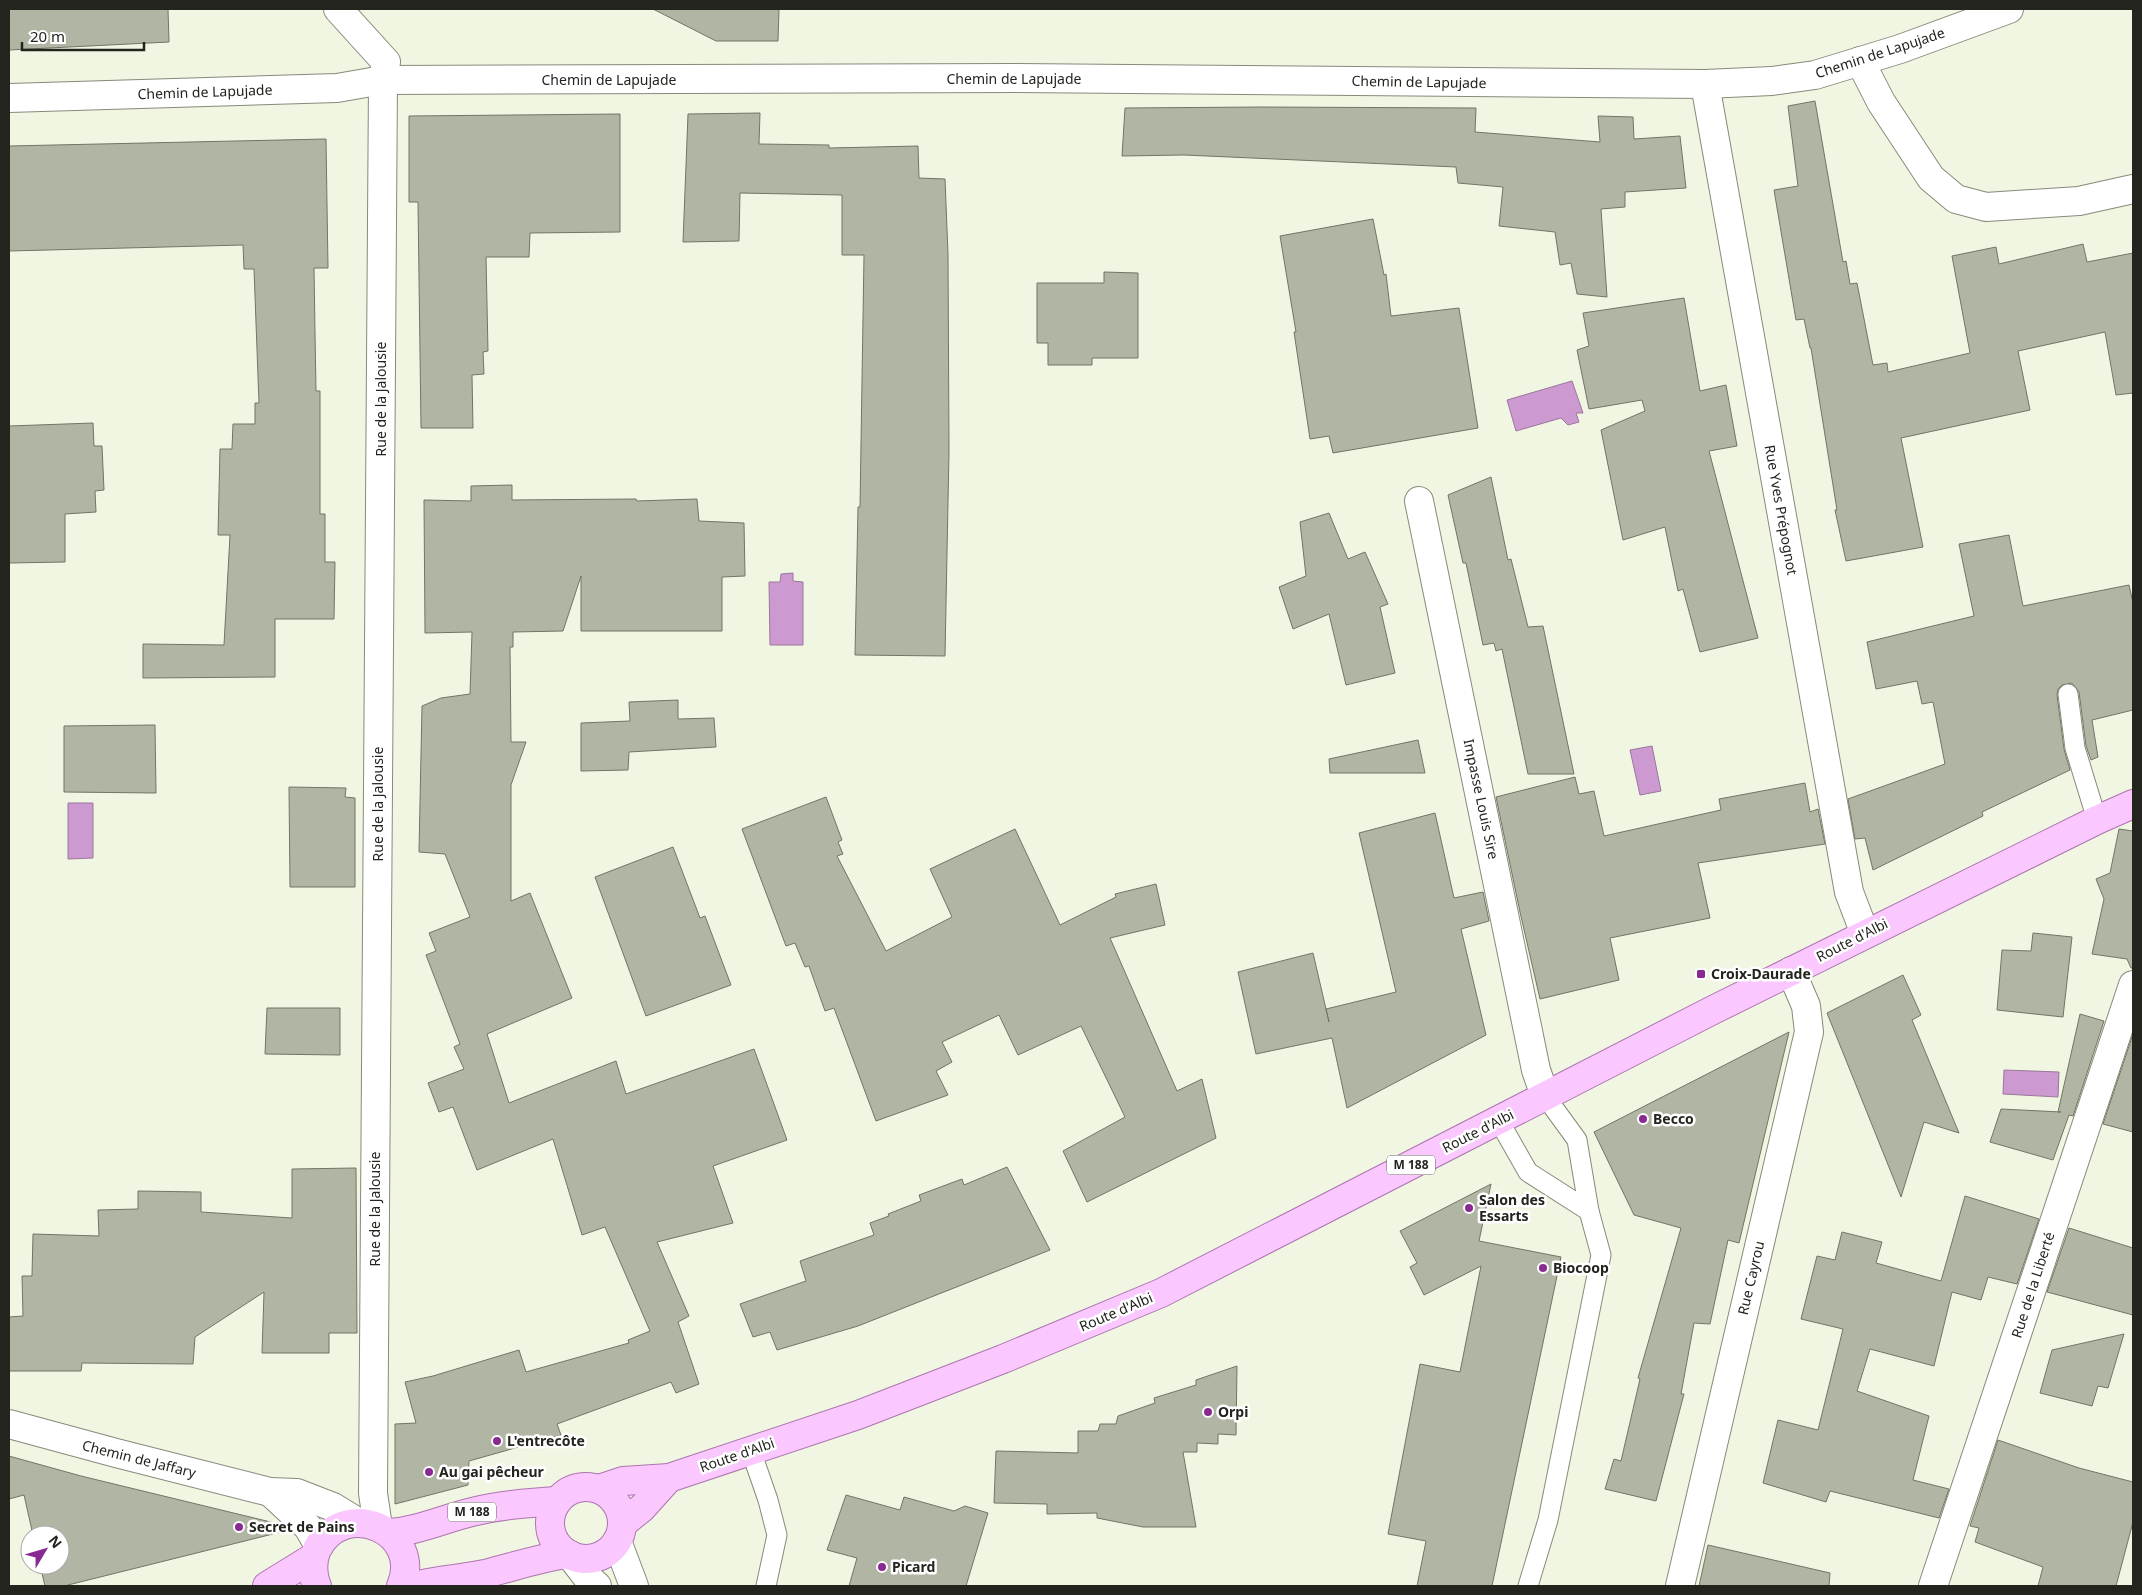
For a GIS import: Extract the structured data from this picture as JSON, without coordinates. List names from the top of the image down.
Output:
{
  "streets": {
    "main road": ["Route d'Albi", "M 188"],
    "street": [
      "Chemin de Lapujade",
      "Rue de la Jalousie",
      "Rue Yves Prépognot",
      "Impasse Louis Sire",
      "Rue Cayrou",
      "Rue de la Liberté",
      "Chemin de Jaffary"
    ]
  },
  "crossings": [
    ["Chemin de Lapujade", "Rue de la Jalousie"],
    ["Chemin de Lapujade", "Rue Yves Prépognot"],
    ["Rue de la Jalousie", "M 188"],
    ["Rue de la Jalousie", "Chemin de Jaffary"],
    ["Rue Yves Prépognot", "Route d'Albi"],
    ["Impasse Louis Sire", "Route d'Albi"],
    ["Route d'Albi", "M 188"],
    ["Route d'Albi", "Rue Cayrou"],
    ["M 188", "Chemin de Jaffary"]
  ],
  "places": {
    "transit": ["Croix-Daurade"],
    "other": [
      "Becco",
      "Salon des Essarts",
      "Biocoop",
      "Orpi",
      "L'entrecôte",
      "Au gai pêcheur",
      "Secret de Pains",
      "Picard"
    ]
  },
  "scale_bar": "20 m",
  "north": "top right"
}
